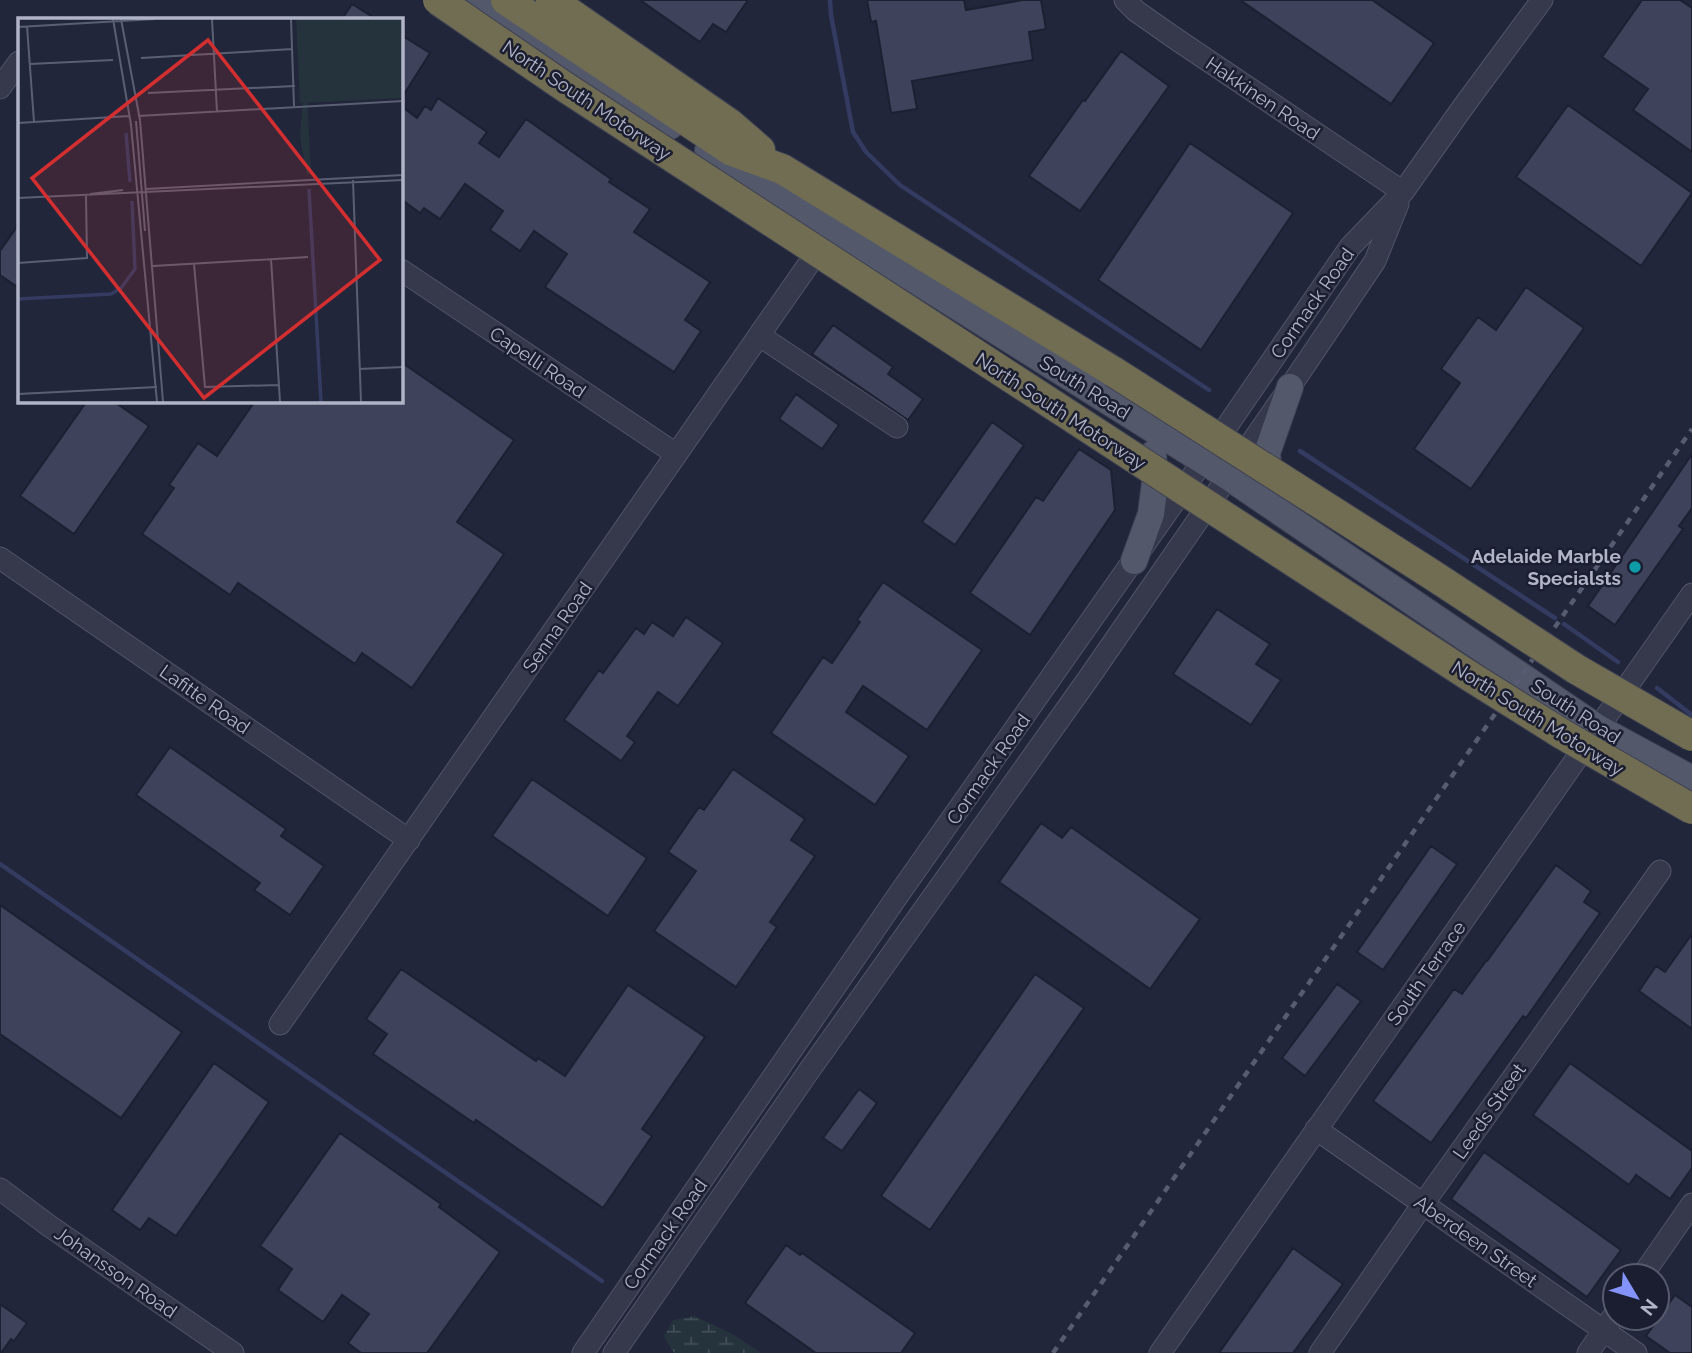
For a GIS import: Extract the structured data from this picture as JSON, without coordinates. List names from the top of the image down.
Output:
{
  "streets": {
    "highway": ["North South Motorway"],
    "main road": ["South Road"],
    "street": [
      "Hakkinen Road",
      "Cormack Road",
      "Capelli Road",
      "Senna Road",
      "Lafitte Road",
      "South Terrace",
      "Leeds Street",
      "Aberdeen Street",
      "Johansson Road"
    ]
  },
  "crossings": [
    ["Hakkinen Road", "Cormack Road"],
    ["Cormack Road", "South Road"],
    ["Capelli Road", "Senna Road"],
    ["South Road", "Senna Road"],
    ["South Road", "South Terrace"],
    ["Senna Road", "Lafitte Road"],
    ["South Terrace", "Aberdeen Street"],
    ["Leeds Street", "Aberdeen Street"]
  ],
  "places": ["Adelaide Marble Specialsts"],
  "north": "bottom right"
}
